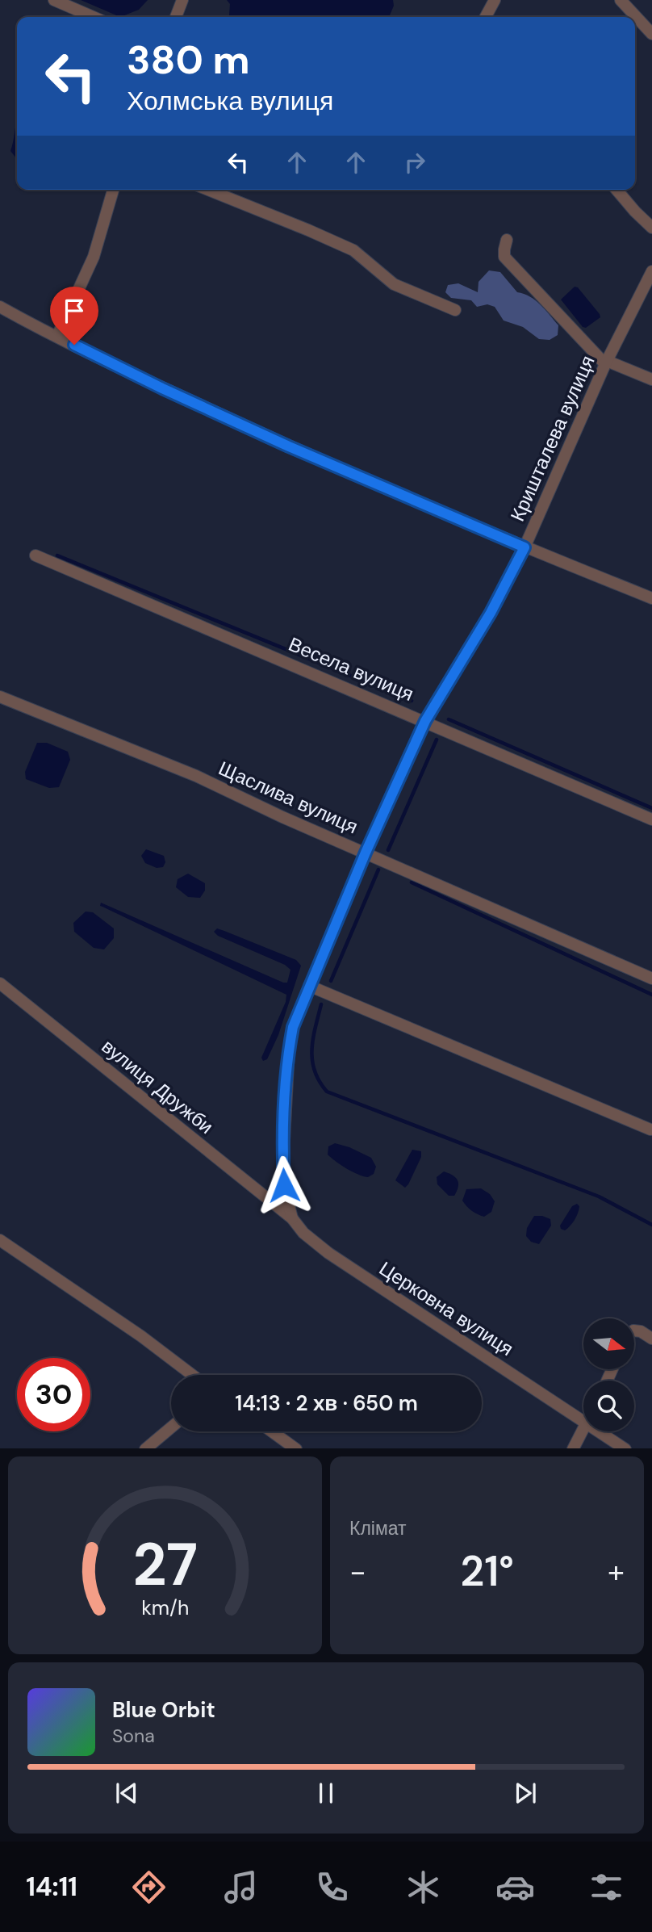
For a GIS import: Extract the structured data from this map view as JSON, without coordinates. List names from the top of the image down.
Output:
{
  "streets": {
    "street": [
      "Кришталева вулиця",
      "Весела вулиця",
      "Щаслива вулиця",
      "вулиця Дружби",
      "Церковна вулиця"
    ]
  },
  "crossings": [
    ["Кришталева вулиця", "Весела вулиця"],
    ["Кришталева вулиця", "Щаслива вулиця"],
    ["Кришталева вулиця", "вулиця Дружби"],
    ["Кришталева вулиця", "Церковна вулиця"],
    ["вулиця Дружби", "Церковна вулиця"]
  ],
  "north": "right",
  "page": {
    "turn": ["380 m", "Холмська вулиця"],
    "limit": "30",
    "trip": "14:13 · 2 хв · 650 m",
    "tile": "Клімат",
    "heat": ["−", "21°", "+"],
    "song": ["Blue Orbit", "Sona"],
    "tabs": "14:11",
    "gauge": ["27", "km/h"]
  }
}
